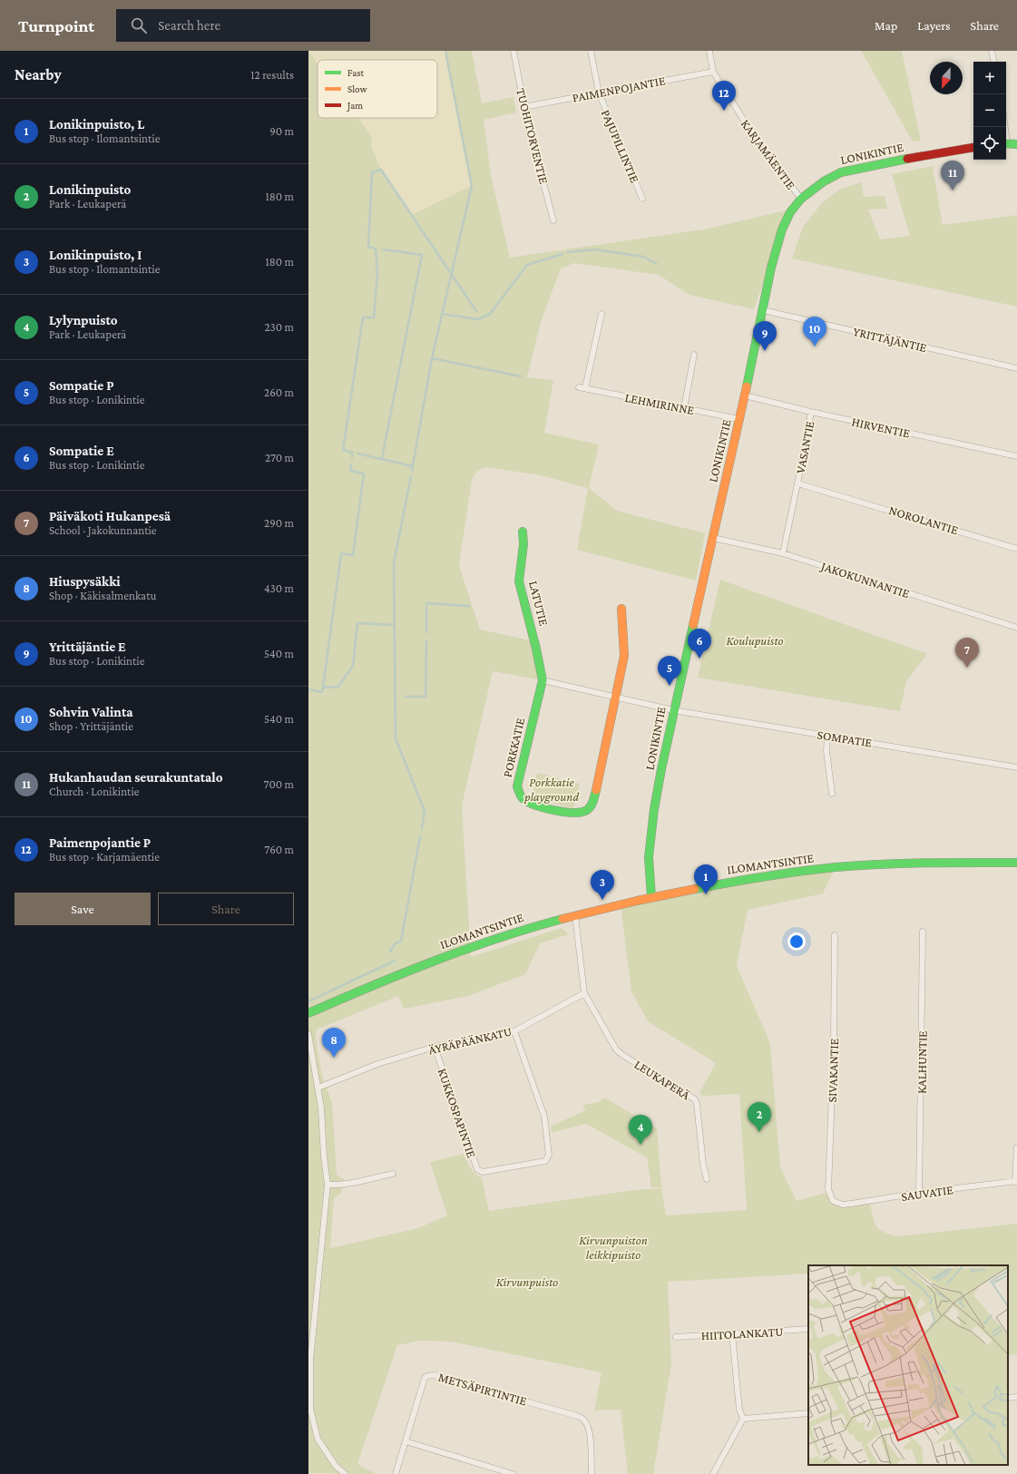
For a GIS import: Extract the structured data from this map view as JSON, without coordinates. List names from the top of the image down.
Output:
{
  "streets": {
    "street": [
      "PAIMENPOJANTIE",
      "TUOHITORVENTIE",
      "PAJUPILLINTIE",
      "LONIKINTIE",
      "KARJAMÄENTIE",
      "YRITTÄJÄNTIE",
      "LEHMIRINNE",
      "HIRVENTIE",
      "VASANTIE",
      "NOROLANTIE",
      "JAKOKUNNANTIE",
      "LATUTIE",
      "SOMPATIE",
      "PORKKATIE",
      "ILOMANTSINTIE",
      "ÄYRÄPÄÄNKATU",
      "KALHUNTIE",
      "SIVAKANTIE",
      "LEUKAPERÄ",
      "KUKKOSPAPINTIE",
      "SAUVATIE",
      "HIITOLANKATU",
      "METSÄPIRTINTIE"
    ]
  },
  "crossings": [
    ["PAIMENPOJANTIE", "TUOHITORVENTIE"],
    ["PAIMENPOJANTIE", "PAJUPILLINTIE"],
    ["PAIMENPOJANTIE", "KARJAMÄENTIE"],
    ["LONIKINTIE", "KARJAMÄENTIE"],
    ["LONIKINTIE", "YRITTÄJÄNTIE"],
    ["LONIKINTIE", "LEHMIRINNE"],
    ["LONIKINTIE", "HIRVENTIE"],
    ["LONIKINTIE", "JAKOKUNNANTIE"],
    ["LONIKINTIE", "SOMPATIE"],
    ["LONIKINTIE", "ILOMANTSINTIE"],
    ["HIRVENTIE", "VASANTIE"],
    ["VASANTIE", "NOROLANTIE"],
    ["VASANTIE", "JAKOKUNNANTIE"],
    ["LATUTIE", "PORKKATIE"],
    ["ÄYRÄPÄÄNKATU", "LEUKAPERÄ"],
    ["ÄYRÄPÄÄNKATU", "KUKKOSPAPINTIE"],
    ["KALHUNTIE", "SAUVATIE"],
    ["SIVAKANTIE", "SAUVATIE"]
  ],
  "parks": [
    "Koulupuisto",
    "Porkkatie playground",
    "Kirvunpuiston leikkipuisto",
    "Kirvunpuisto"
  ],
  "legend": ["Fast", "Slow", "Jam"],
  "north": "bottom",
  "page": {
    "header": "Turnpoint",
    "search": "Search here",
    "nav": ["Map", "Layers", "Share"],
    "heading": ["Nearby", "12 results"],
    "map_buttons": ["+", "−"],
    "pins": [
      "12",
      "11",
      "10",
      "9",
      "6",
      "7",
      "5",
      "1",
      "3",
      "8",
      "2",
      "4"
    ],
    "list": [
      {
        "mark": "1",
        "name": "Lonikinpuisto, L",
        "note": "Bus stop · Ilomantsintie",
        "value": "90 m"
      },
      {
        "mark": "2",
        "name": "Lonikinpuisto",
        "note": "Park · Leukaperä",
        "value": "180 m"
      },
      {
        "mark": "3",
        "name": "Lonikinpuisto, I",
        "note": "Bus stop · Ilomantsintie",
        "value": "180 m"
      },
      {
        "mark": "4",
        "name": "Lylynpuisto",
        "note": "Park · Leukaperä",
        "value": "230 m"
      },
      {
        "mark": "5",
        "name": "Sompatie P",
        "note": "Bus stop · Lonikintie",
        "value": "260 m"
      },
      {
        "mark": "6",
        "name": "Sompatie E",
        "note": "Bus stop · Lonikintie",
        "value": "270 m"
      },
      {
        "mark": "7",
        "name": "Päiväkoti Hukanpesä",
        "note": "School · Jakokunnantie",
        "value": "290 m"
      },
      {
        "mark": "8",
        "name": "Hiuspysäkki",
        "note": "Shop · Käkisalmenkatu",
        "value": "430 m"
      },
      {
        "mark": "9",
        "name": "Yrittäjäntie E",
        "note": "Bus stop · Lonikintie",
        "value": "540 m"
      },
      {
        "mark": "10",
        "name": "Sohvin Valinta",
        "note": "Shop · Yrittäjäntie",
        "value": "540 m"
      },
      {
        "mark": "11",
        "name": "Hukanhaudan seurakuntatalo",
        "note": "Church · Lonikintie",
        "value": "700 m"
      },
      {
        "mark": "12",
        "name": "Paimenpojantie P",
        "note": "Bus stop · Karjamäentie",
        "value": "760 m"
      }
    ],
    "buttons": ["Save", "Share"]
  }
}
